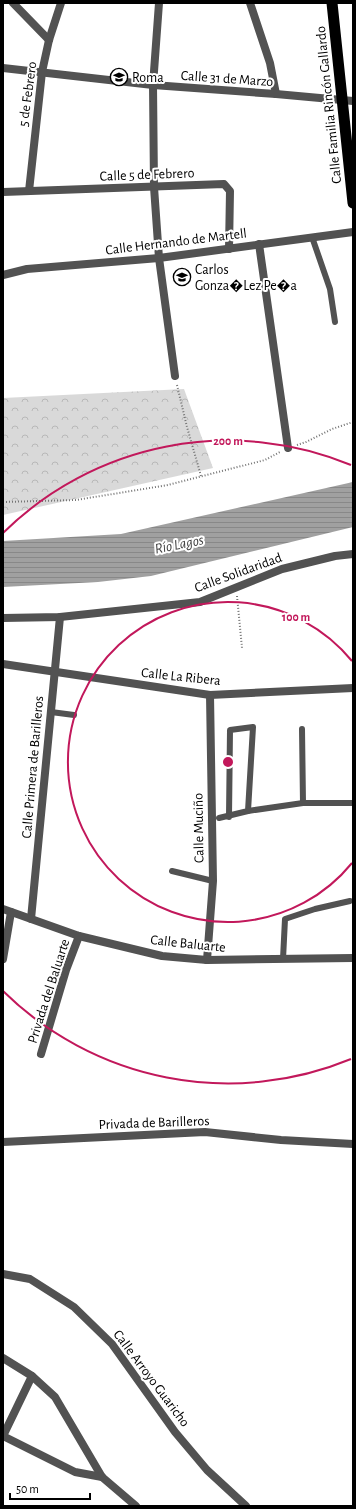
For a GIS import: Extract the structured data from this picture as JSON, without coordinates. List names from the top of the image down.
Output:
{
  "streets": {
    "highway": ["Calle Familia Rincón Gallardo"],
    "street": [
      "Calle 31 de Marzo",
      "5 de Febrero",
      "Calle 5 de Febrero",
      "Calle Hernando de Martell",
      "Calle Solidaridad",
      "Calle La Ribera",
      "Calle Primera de Barilleros",
      "Calle Muciño",
      "Calle Baluarte",
      "Privada del Baluarte",
      "Privada de Barilleros",
      "Calle Arroyo Guaricho"
    ]
  },
  "crossings": [
    ["Calle 31 de Marzo", "5 de Febrero"],
    ["Calle 31 de Marzo", "Calle Familia Rincón Gallardo"],
    ["5 de Febrero", "Calle 5 de Febrero"],
    ["Calle 5 de Febrero", "Calle Hernando de Martell"],
    ["Calle Solidaridad", "Calle Primera de Barilleros"],
    ["Calle La Ribera", "Calle Primera de Barilleros"],
    ["Calle La Ribera", "Calle Muciño"],
    ["Calle Primera de Barilleros", "Calle Baluarte"],
    ["Calle Muciño", "Calle Baluarte"],
    ["Calle Baluarte", "Privada del Baluarte"]
  ],
  "water": ["Río Lagos"],
  "places": {
    "school or university": ["Roma", "Carlos Gonza�Lez Pe�a"]
  },
  "scale_bar": "50 m",
  "rings": ["200 m", "100 m"]
}
